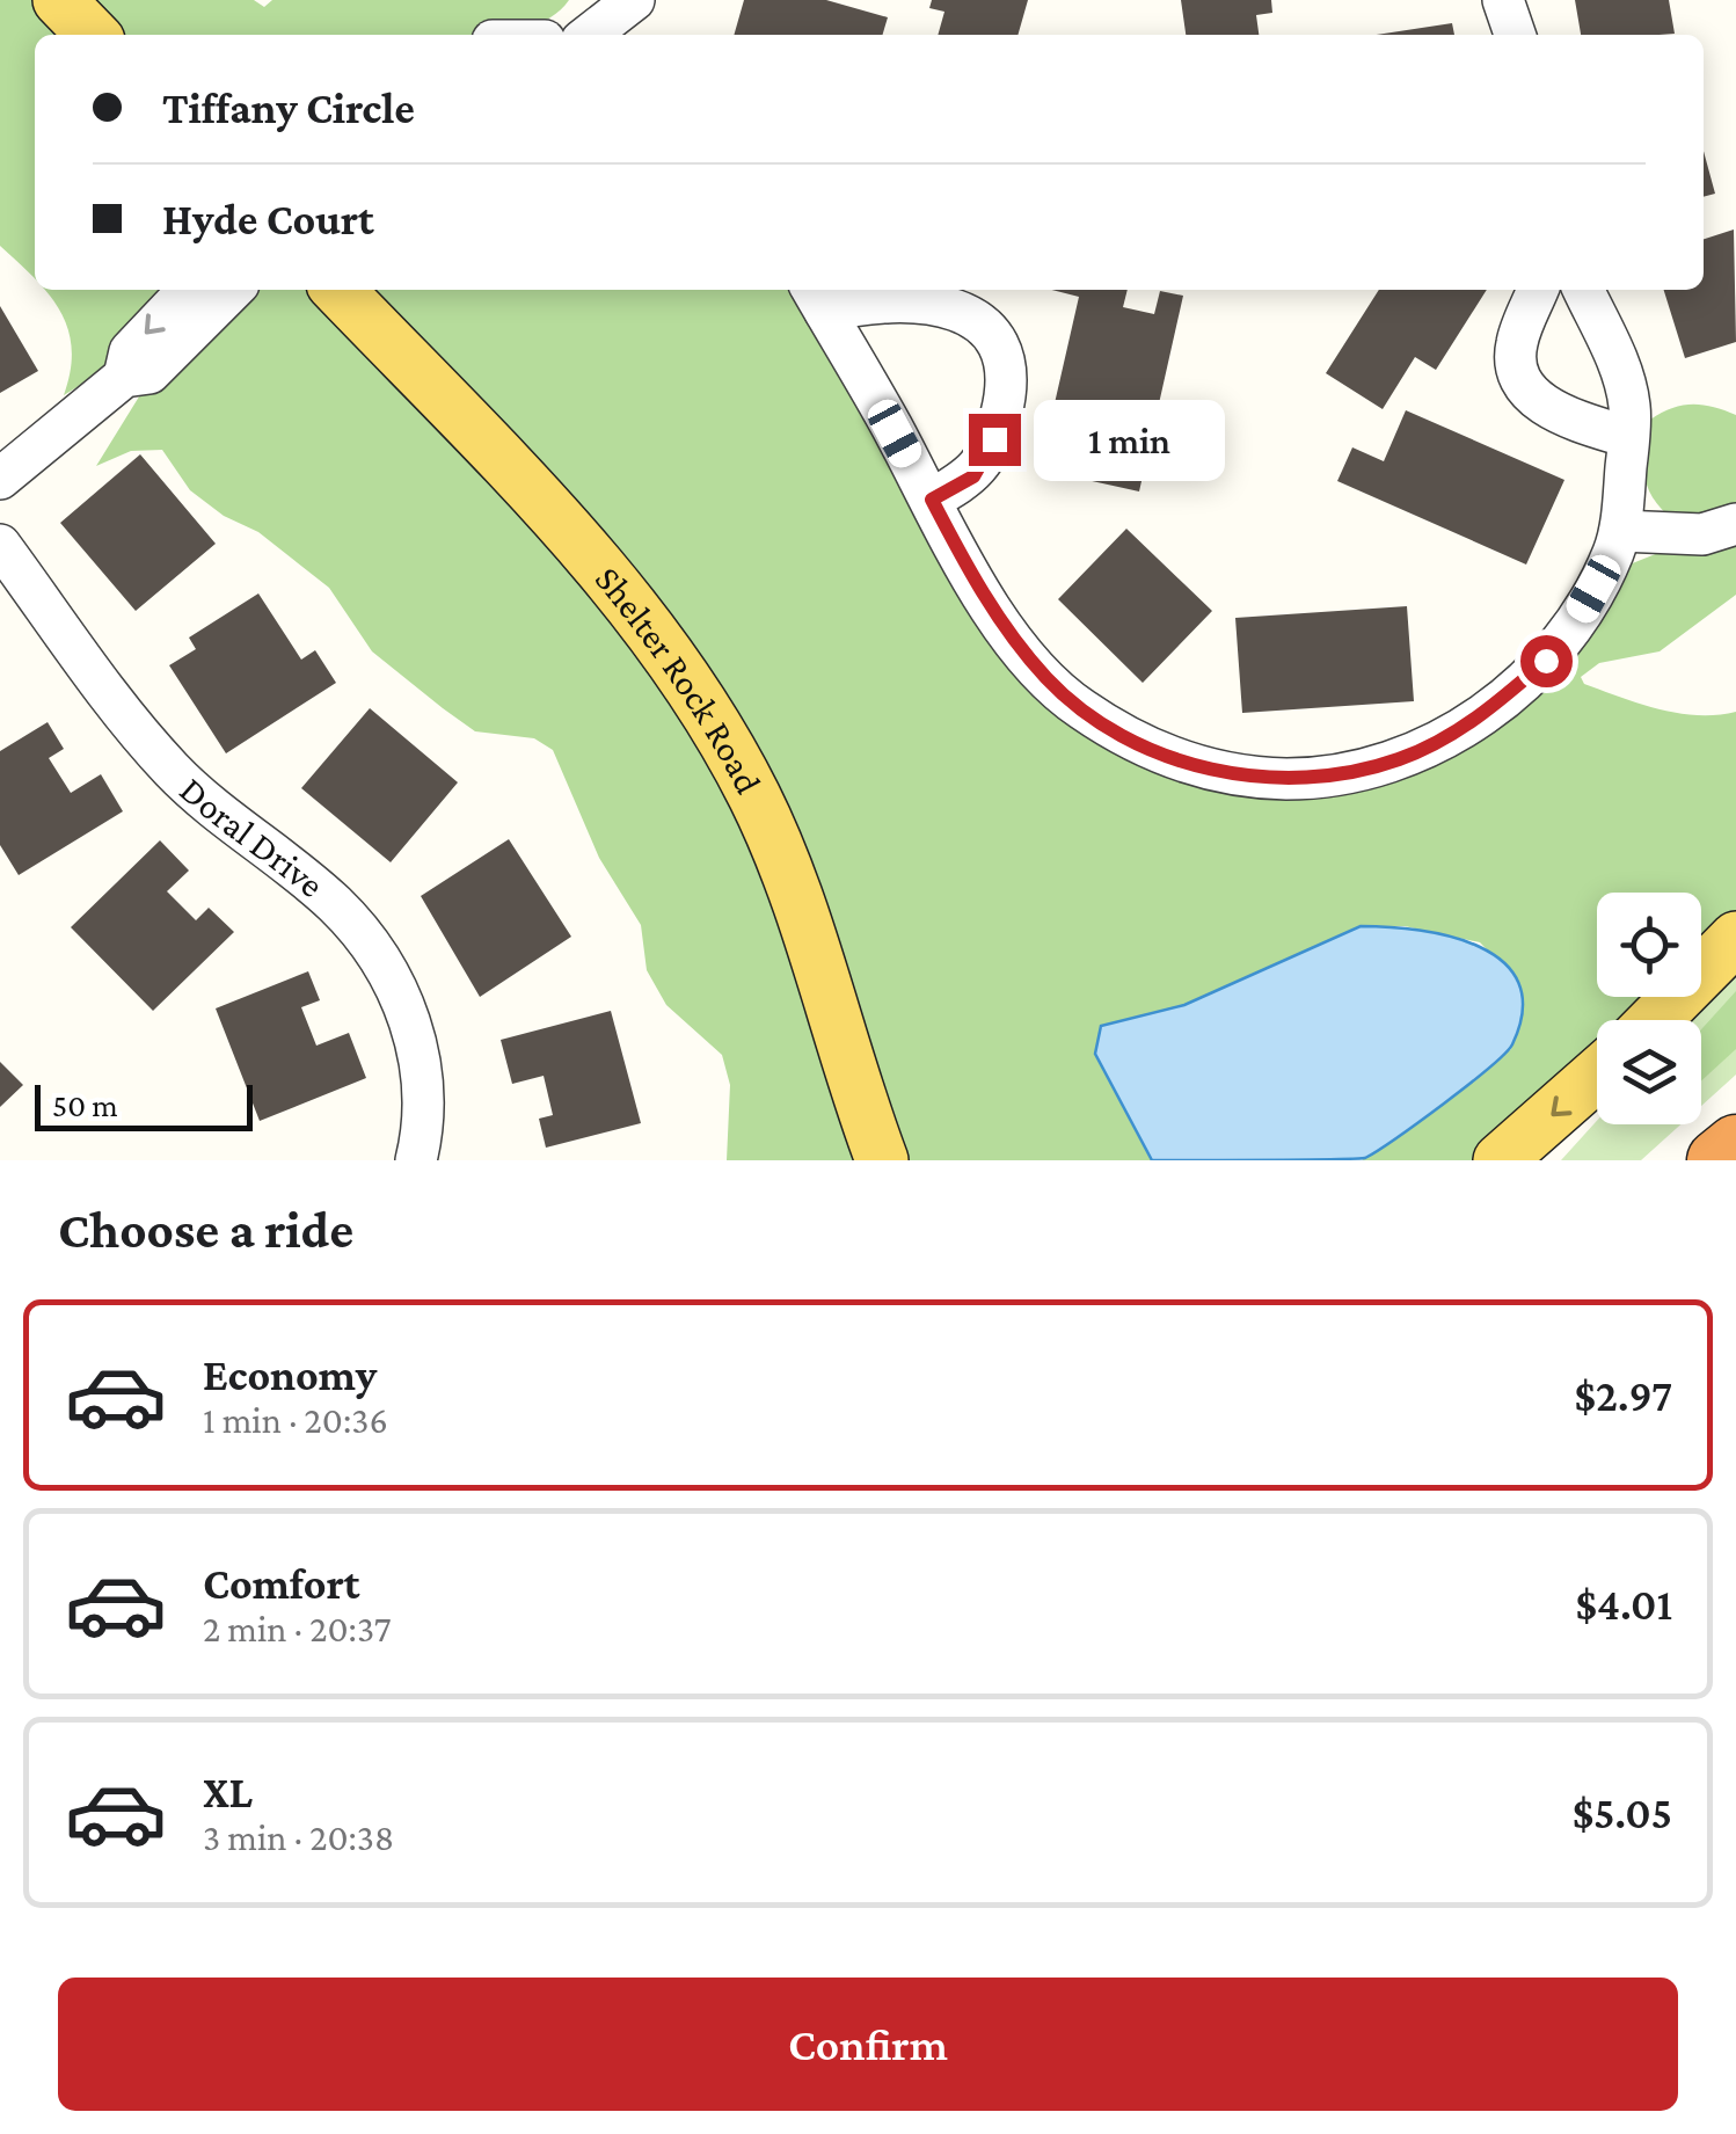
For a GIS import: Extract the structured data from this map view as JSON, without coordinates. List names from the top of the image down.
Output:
{
  "streets": {
    "main road": ["Shelter Rock Road"],
    "street": ["Doral Drive"]
  },
  "scale_bar": "50 m",
  "page": {
    "banner": ["Tiffany Circle", "Hyde Court"],
    "bubble": "1 min",
    "scale": "50 m",
    "heading": "Choose a ride",
    "list": [
      {
        "name": "Economy",
        "note": "1 min · 20:36",
        "value": "$2.97"
      },
      {
        "name": "Comfort",
        "note": "2 min · 20:37",
        "value": "$4.01"
      },
      {
        "name": "XL",
        "note": "3 min · 20:38",
        "value": "$5.05"
      }
    ],
    "buttons": "Confirm"
  }
}
